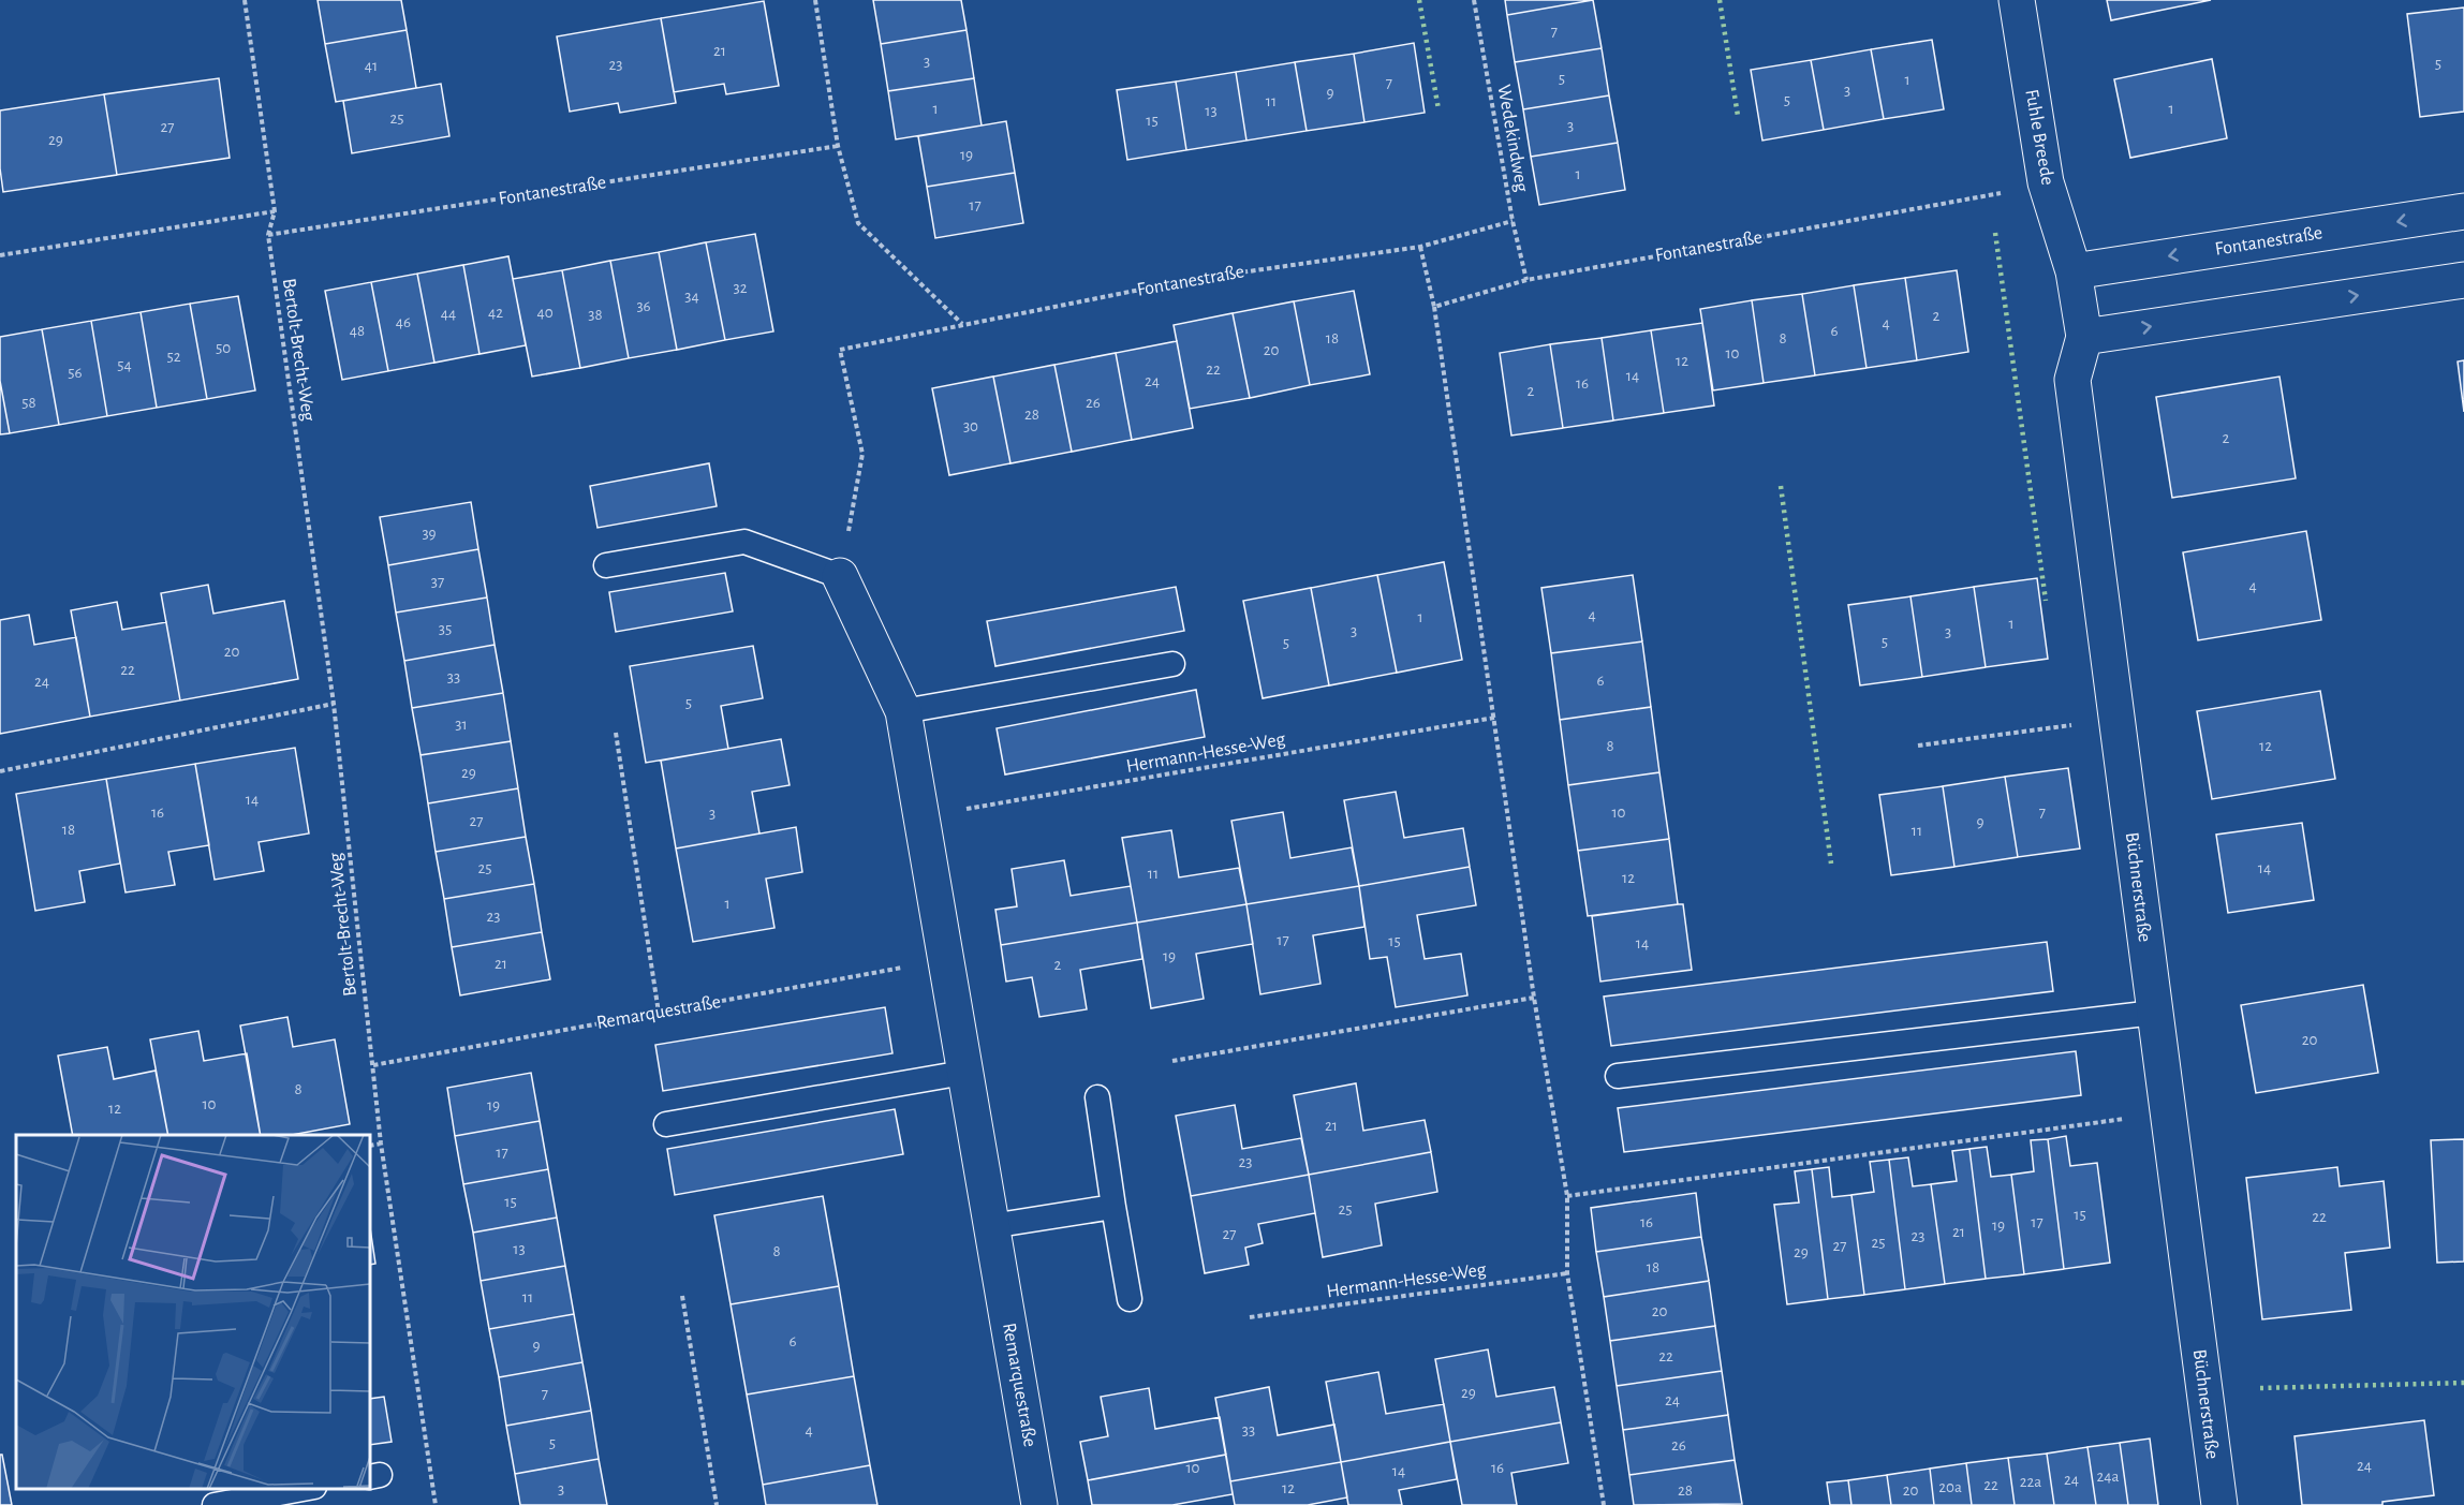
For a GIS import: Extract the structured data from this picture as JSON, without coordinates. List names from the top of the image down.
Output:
{
  "streets": {
    "street": [
      "Fuhle Breede",
      "Fontanestraße",
      "Büchnerstraße",
      "Remarquestraße"
    ],
    "path": ["Wedekindweg", "Bertolt-Brecht-Weg", "Hermann-Hesse-Weg"]
  },
  "crossings": [
    ["Fuhle Breede", "Fontanestraße"],
    ["Fuhle Breede", "Büchnerstraße"],
    ["Wedekindweg", "Fontanestraße"],
    ["Fontanestraße", "Bertolt-Brecht-Weg"],
    ["Fontanestraße", "Büchnerstraße"],
    ["Fontanestraße", "Remarquestraße"],
    ["Bertolt-Brecht-Weg", "Remarquestraße"],
    ["Hermann-Hesse-Weg", "Remarquestraße"]
  ],
  "house_numbers": [
    "7",
    "21",
    "3",
    "5",
    "23",
    "41",
    "5",
    "1",
    "7",
    "3",
    "9",
    "5",
    "11",
    "1",
    "1",
    "13",
    "25",
    "15",
    "3",
    "27",
    "29",
    "19",
    "1",
    "17",
    "32",
    "34",
    "36",
    "42",
    "40",
    "44",
    "38",
    "2",
    "46",
    "4",
    "48",
    "6",
    "18",
    "8",
    "50",
    "20",
    "10",
    "52",
    "12",
    "54",
    "22",
    "56",
    "14",
    "24",
    "16",
    "2",
    "58",
    "26",
    "28",
    "30",
    "2",
    "39",
    "37",
    "4",
    "4",
    "1",
    "1",
    "35",
    "3",
    "3",
    "5",
    "5",
    "20",
    "22",
    "33",
    "6",
    "24",
    "5",
    "31",
    "8",
    "12",
    "29",
    "14",
    "16",
    "10",
    "7",
    "3",
    "27",
    "9",
    "18",
    "11",
    "25",
    "14",
    "11",
    "12",
    "1",
    "23",
    "17",
    "15",
    "14",
    "19",
    "21",
    "2",
    "20",
    "8",
    "10",
    "19",
    "12",
    "21",
    "17",
    "23",
    "15",
    "25",
    "15",
    "22",
    "16",
    "17",
    "19",
    "21",
    "27",
    "23",
    "25",
    "27",
    "13",
    "8",
    "29",
    "18",
    "11",
    "20",
    "6",
    "9",
    "22",
    "29",
    "7",
    "24",
    "4",
    "33",
    "5",
    "26",
    "24",
    "10",
    "16",
    "14",
    "24a",
    "24",
    "22a",
    "22",
    "20a",
    "12",
    "3",
    "28",
    "20"
  ]
}
